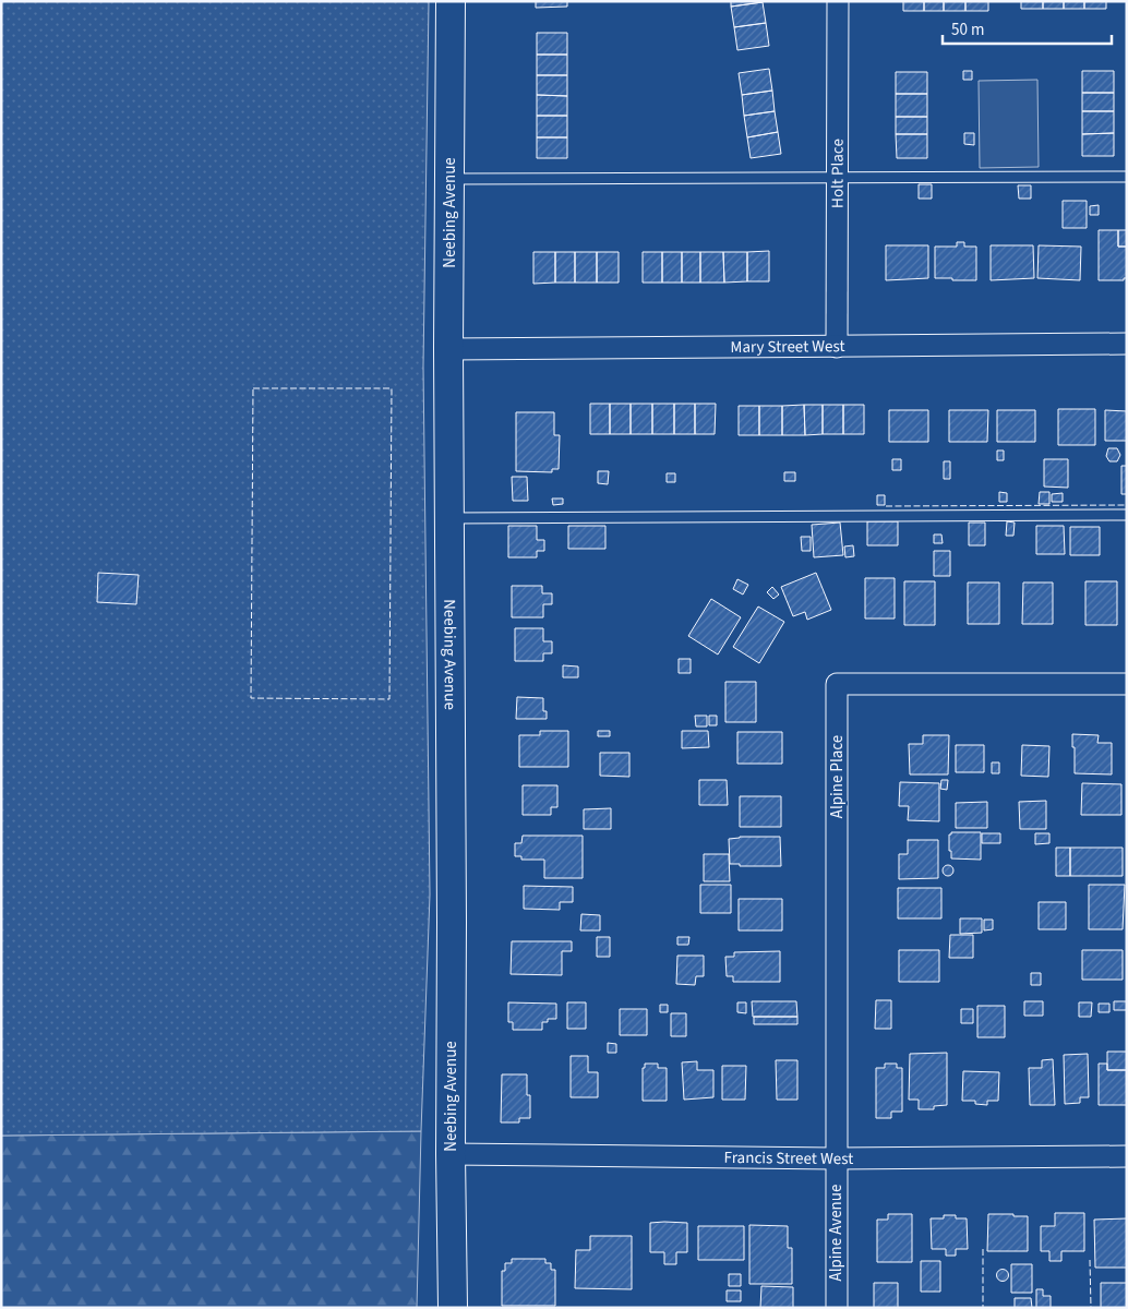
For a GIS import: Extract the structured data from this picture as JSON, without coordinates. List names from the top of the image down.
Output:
{
  "streets": {
    "main road": ["Neebing Avenue"],
    "street": [
      "Holt Place",
      "Mary Street West",
      "Alpine Place",
      "Francis Street West",
      "Alpine Avenue"
    ]
  },
  "crossings": [
    ["Holt Place", "Mary Street West"],
    ["Neebing Avenue", "Mary Street West"],
    ["Neebing Avenue", "Francis Street West"],
    ["Alpine Place", "Francis Street West"],
    ["Alpine Place", "Alpine Avenue"],
    ["Francis Street West", "Alpine Avenue"]
  ],
  "scale_bar": "50 m"
}
